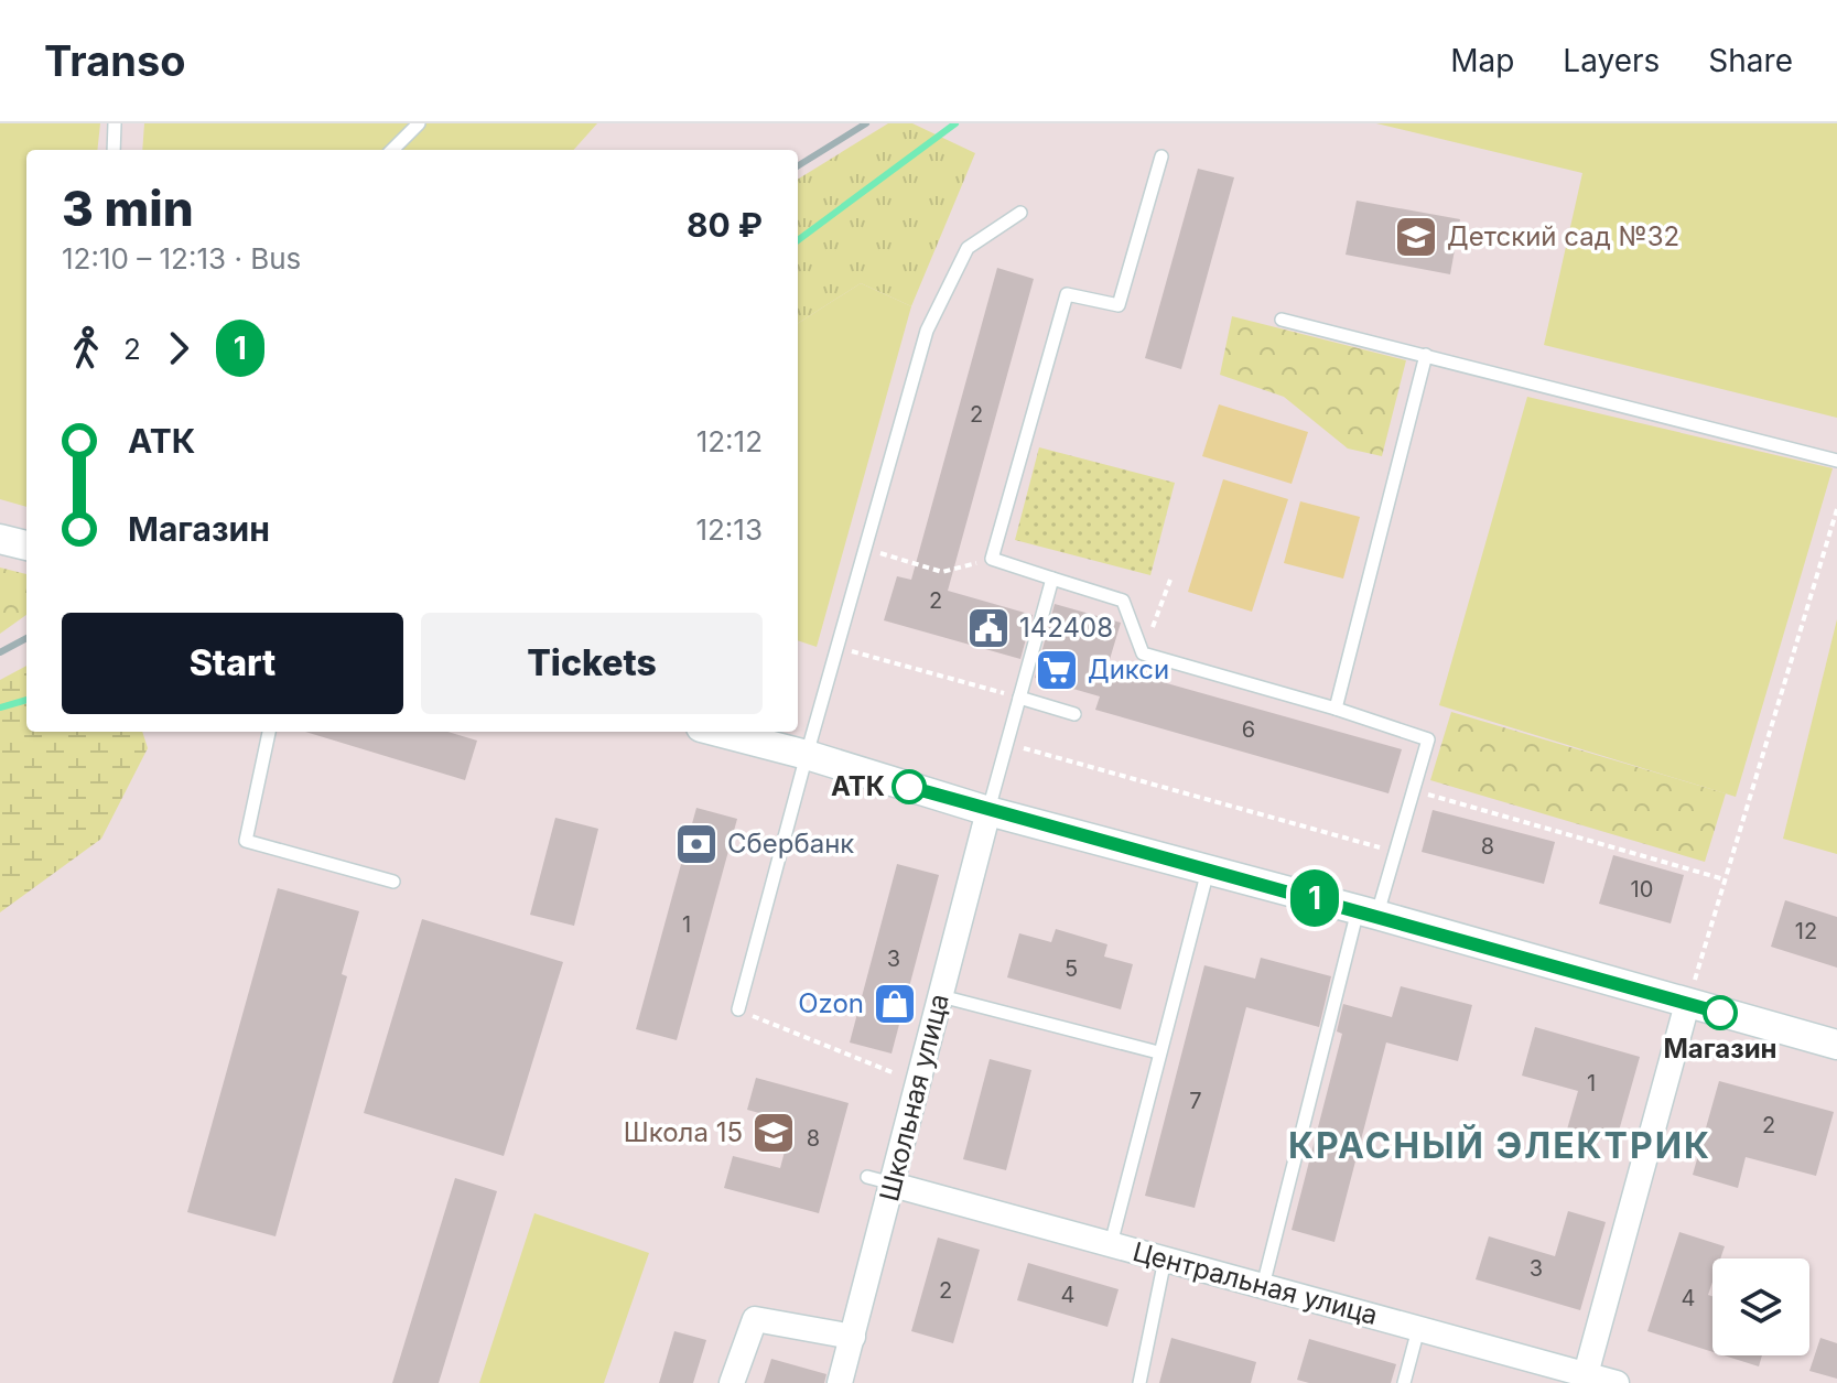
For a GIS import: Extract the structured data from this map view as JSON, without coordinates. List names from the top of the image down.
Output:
{
  "streets": {
    "street": ["Школьная улица", "Центральная улица"]
  },
  "crossings": [
    ["Школьная улица", "Центральная улица"]
  ],
  "districts": ["КРАСНЫЙ ЭЛЕКТРИК"],
  "places": {
    "school or university": ["Детский сад №32", "Школа 15"],
    "public building": ["142408"],
    "supermarket": ["Дикси"],
    "other": ["АТК", "Магазин"],
    "bank": ["Сбербанк"],
    "shop": ["Ozon"]
  },
  "lines": ["bus line 1"],
  "house_numbers": [
    "2",
    "2",
    "6",
    "8",
    "10",
    "1",
    "12",
    "3",
    "5",
    "1",
    "7",
    "2",
    "8",
    "3",
    "2",
    "4",
    "4"
  ],
  "page": {
    "header": "Transo",
    "nav": ["Map", "Layers", "Share"],
    "on_map": "1",
    "heading": ["3 min", "12:10 – 12:13 · Bus", "80 ₽"],
    "legs": ["2", "1"],
    "list": [
      {
        "name": "АТК",
        "value": "12:12"
      },
      {
        "name": "Магазин",
        "value": "12:13"
      }
    ],
    "buttons": ["Start", "Tickets"]
  }
}
